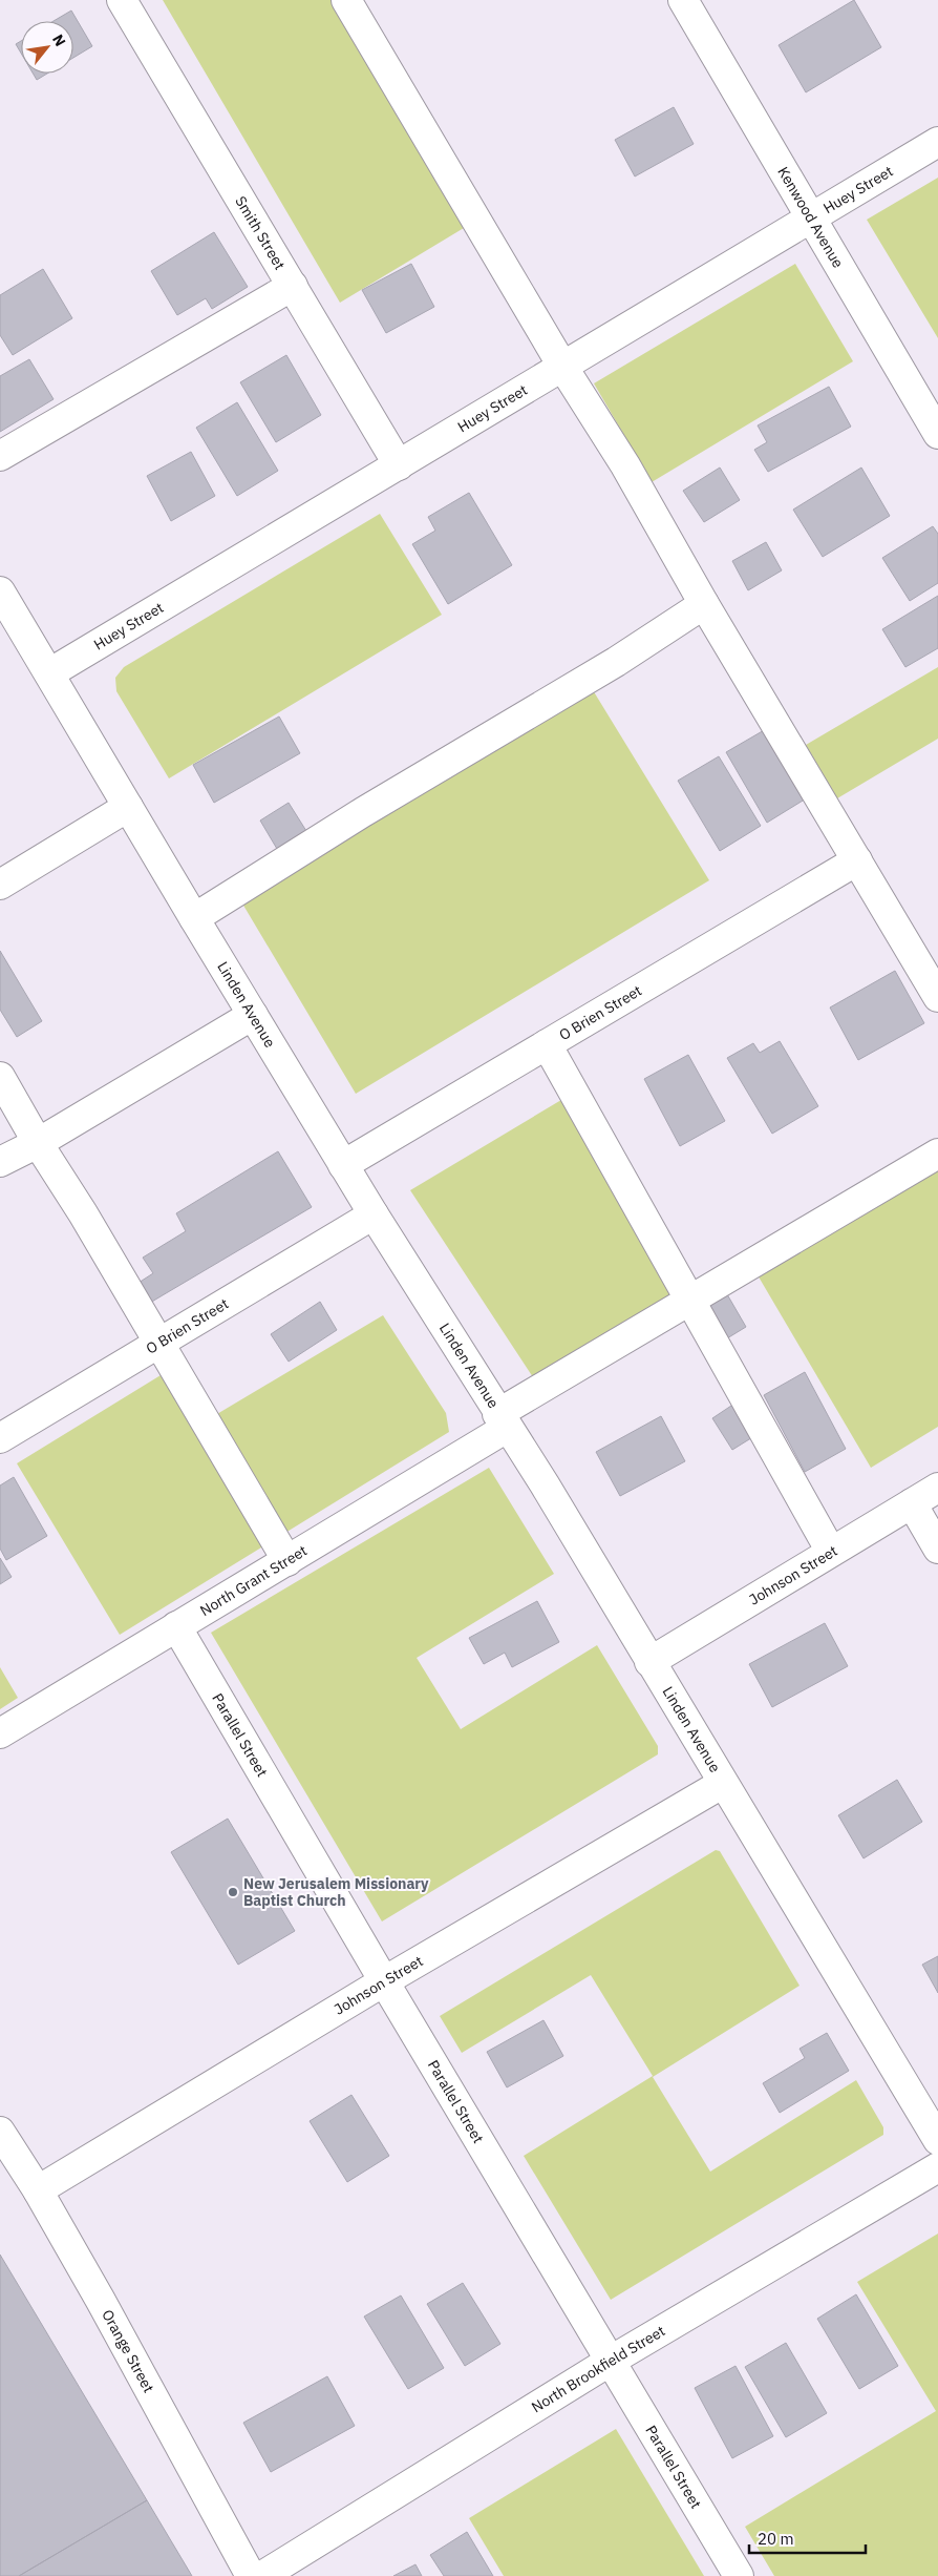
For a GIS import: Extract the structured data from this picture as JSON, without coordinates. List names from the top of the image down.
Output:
{
  "streets": {
    "street": [
      "Huey Street",
      "Kenwood Avenue",
      "Smith Street",
      "Linden Avenue",
      "O Brien Street",
      "Johnson Street",
      "North Grant Street",
      "Parallel Street",
      "Orange Street",
      "North Brookfield Street"
    ]
  },
  "crossings": [
    ["Huey Street", "Kenwood Avenue"],
    ["Huey Street", "Smith Street"],
    ["Huey Street", "Linden Avenue"],
    ["Linden Avenue", "O Brien Street"],
    ["Linden Avenue", "Johnson Street"],
    ["Linden Avenue", "North Grant Street"],
    ["Johnson Street", "Parallel Street"],
    ["Johnson Street", "Orange Street"],
    ["North Grant Street", "Parallel Street"],
    ["Parallel Street", "North Brookfield Street"]
  ],
  "places": ["New Jerusalem Missionary Baptist Church"],
  "scale_bar": "20 m",
  "north": "top right"
}
